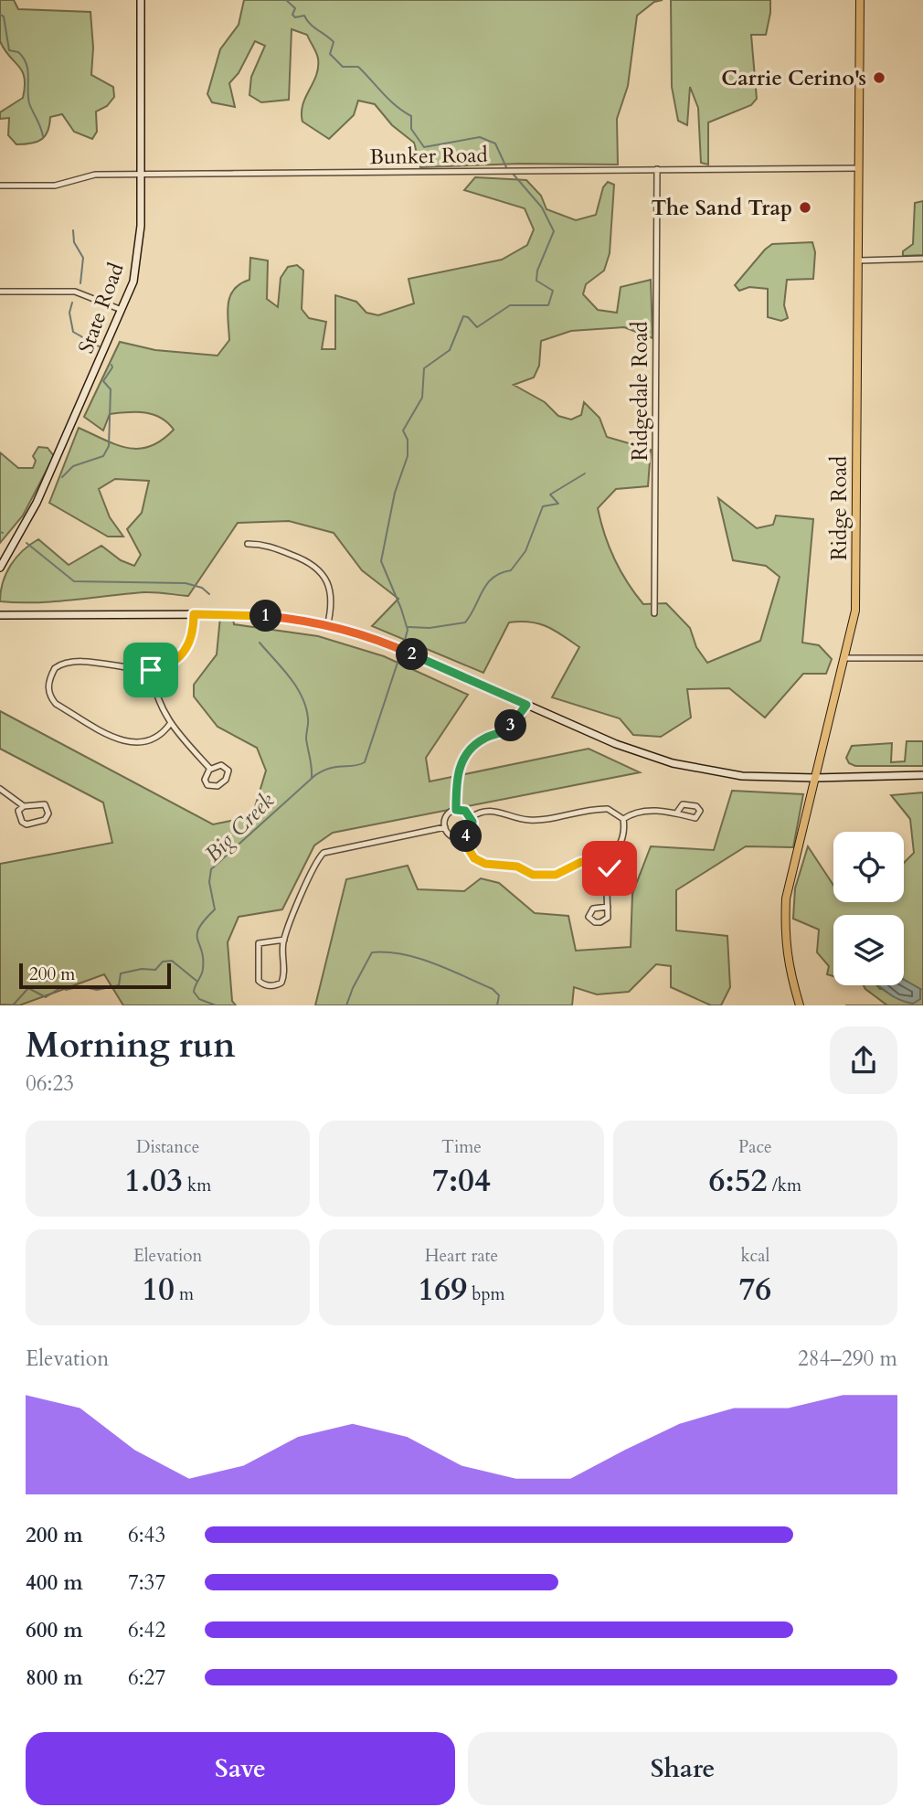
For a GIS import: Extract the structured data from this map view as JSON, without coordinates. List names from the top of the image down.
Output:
{
  "streets": {
    "main road": ["Ridge Road"],
    "street": ["Bunker Road", "State Road", "Ridgedale Road"]
  },
  "crossings": [
    ["Bunker Road", "State Road"],
    ["Bunker Road", "Ridgedale Road"],
    ["Bunker Road", "Ridge Road"]
  ],
  "water": ["Big Creek"],
  "places": ["Carrie Cerino's", "The Sand Trap"],
  "scale_bar": "200 m",
  "page": {
    "pins": [
      "1",
      "2",
      "3",
      "4"
    ],
    "scale": "200 m",
    "heading": ["Morning run", "06:23"],
    "stats": [
      ["Distance", "1.03 km"],
      ["Time", "7:04"],
      ["Pace", "6:52 /km"],
      ["Elevation", "10 m"],
      ["Heart rate", "169 bpm"],
      ["kcal", "76"]
    ],
    "chart": ["Elevation", "284–290 m"],
    "list": [
      {
        "name": "200 m",
        "note": "6:43"
      },
      {
        "name": "400 m",
        "note": "7:37"
      },
      {
        "name": "600 m",
        "note": "6:42"
      },
      {
        "name": "800 m",
        "note": "6:27"
      }
    ],
    "buttons": ["Save", "Share"]
  }
}
